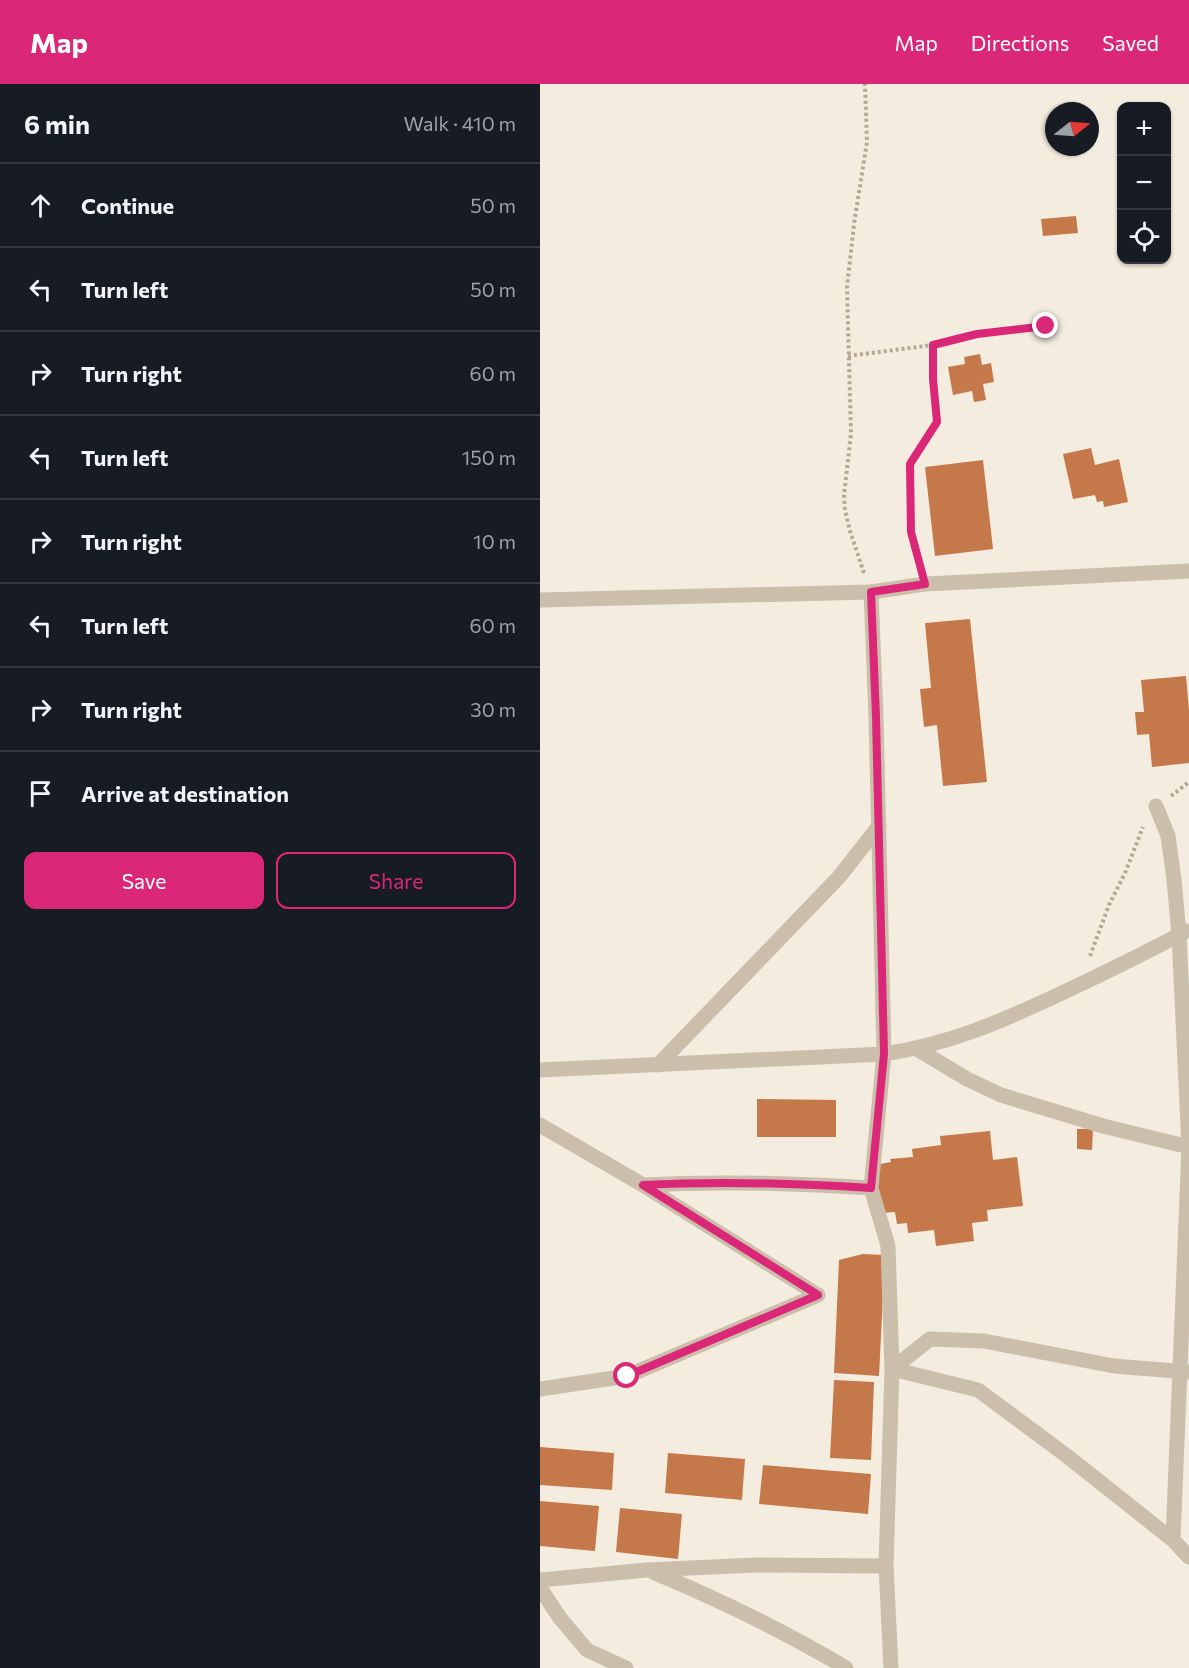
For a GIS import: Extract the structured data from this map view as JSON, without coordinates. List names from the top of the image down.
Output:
{
  "north": "right",
  "page": {
    "header": "Map",
    "nav": ["Map", "Directions", "Saved"],
    "heading": ["6 min", "Walk · 410 m"],
    "map_buttons": ["+", "−"],
    "list": [
      ["Continue", "50 m"],
      ["Turn left", "50 m"],
      ["Turn right", "60 m"],
      ["Turn left", "150 m"],
      ["Turn right", "10 m"],
      ["Turn left", "60 m"],
      ["Turn right", "30 m"],
      "Arrive at destination"
    ],
    "buttons": ["Save", "Share"]
  }
}
